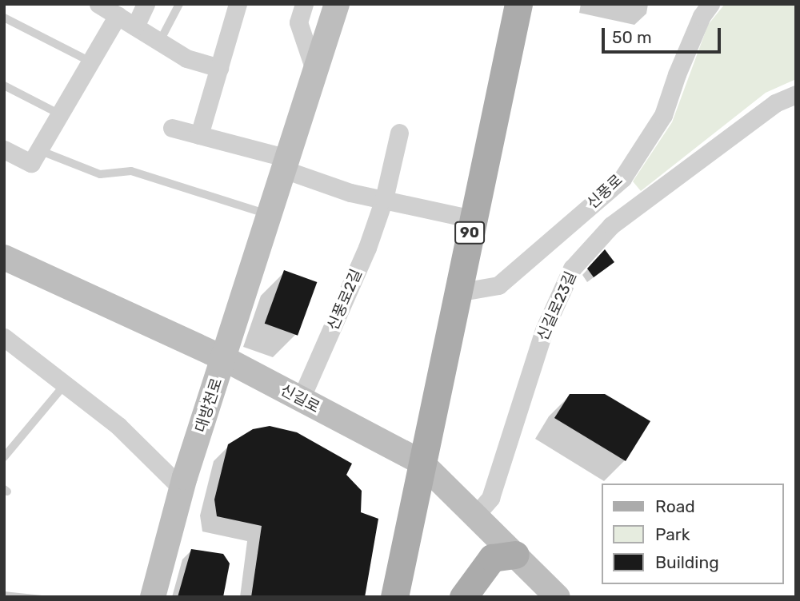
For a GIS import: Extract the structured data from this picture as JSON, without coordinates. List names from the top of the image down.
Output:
{
  "streets": {
    "main road": ["90", "신길로", "대방천로"],
    "street": ["신풍로", "신풍로2길", "신길로23길"]
  },
  "crossings": [
    ["신풍로", "90"],
    ["90", "신길로"],
    ["신풍로2길", "신길로"],
    ["신길로23길", "신길로"],
    ["신길로", "대방천로"]
  ],
  "legend": ["Road", "Park", "Building"],
  "scale_bar": "50 m"
}
